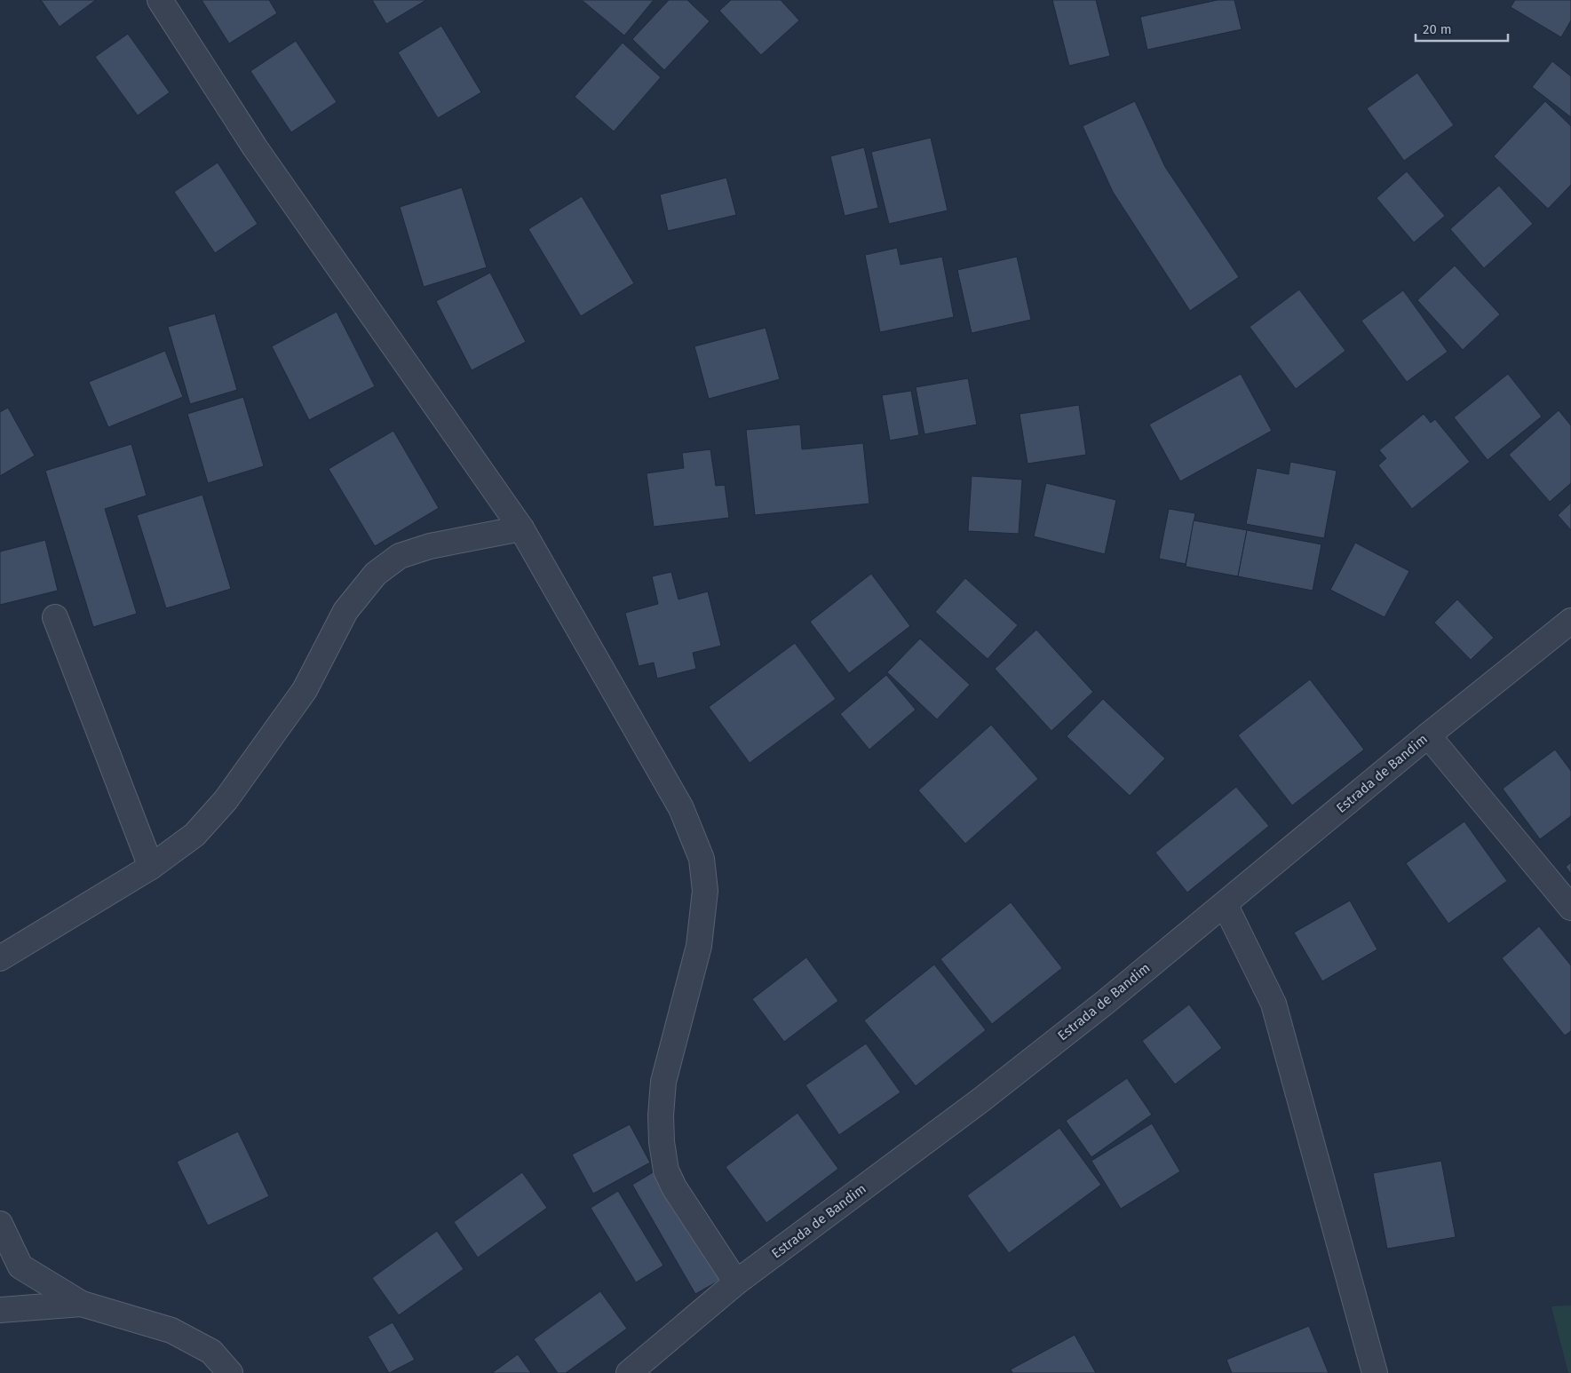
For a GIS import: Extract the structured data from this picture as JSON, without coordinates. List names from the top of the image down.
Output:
{
  "streets": {
    "street": ["Estrada de Bandim"]
  },
  "scale_bar": "20 m"
}
